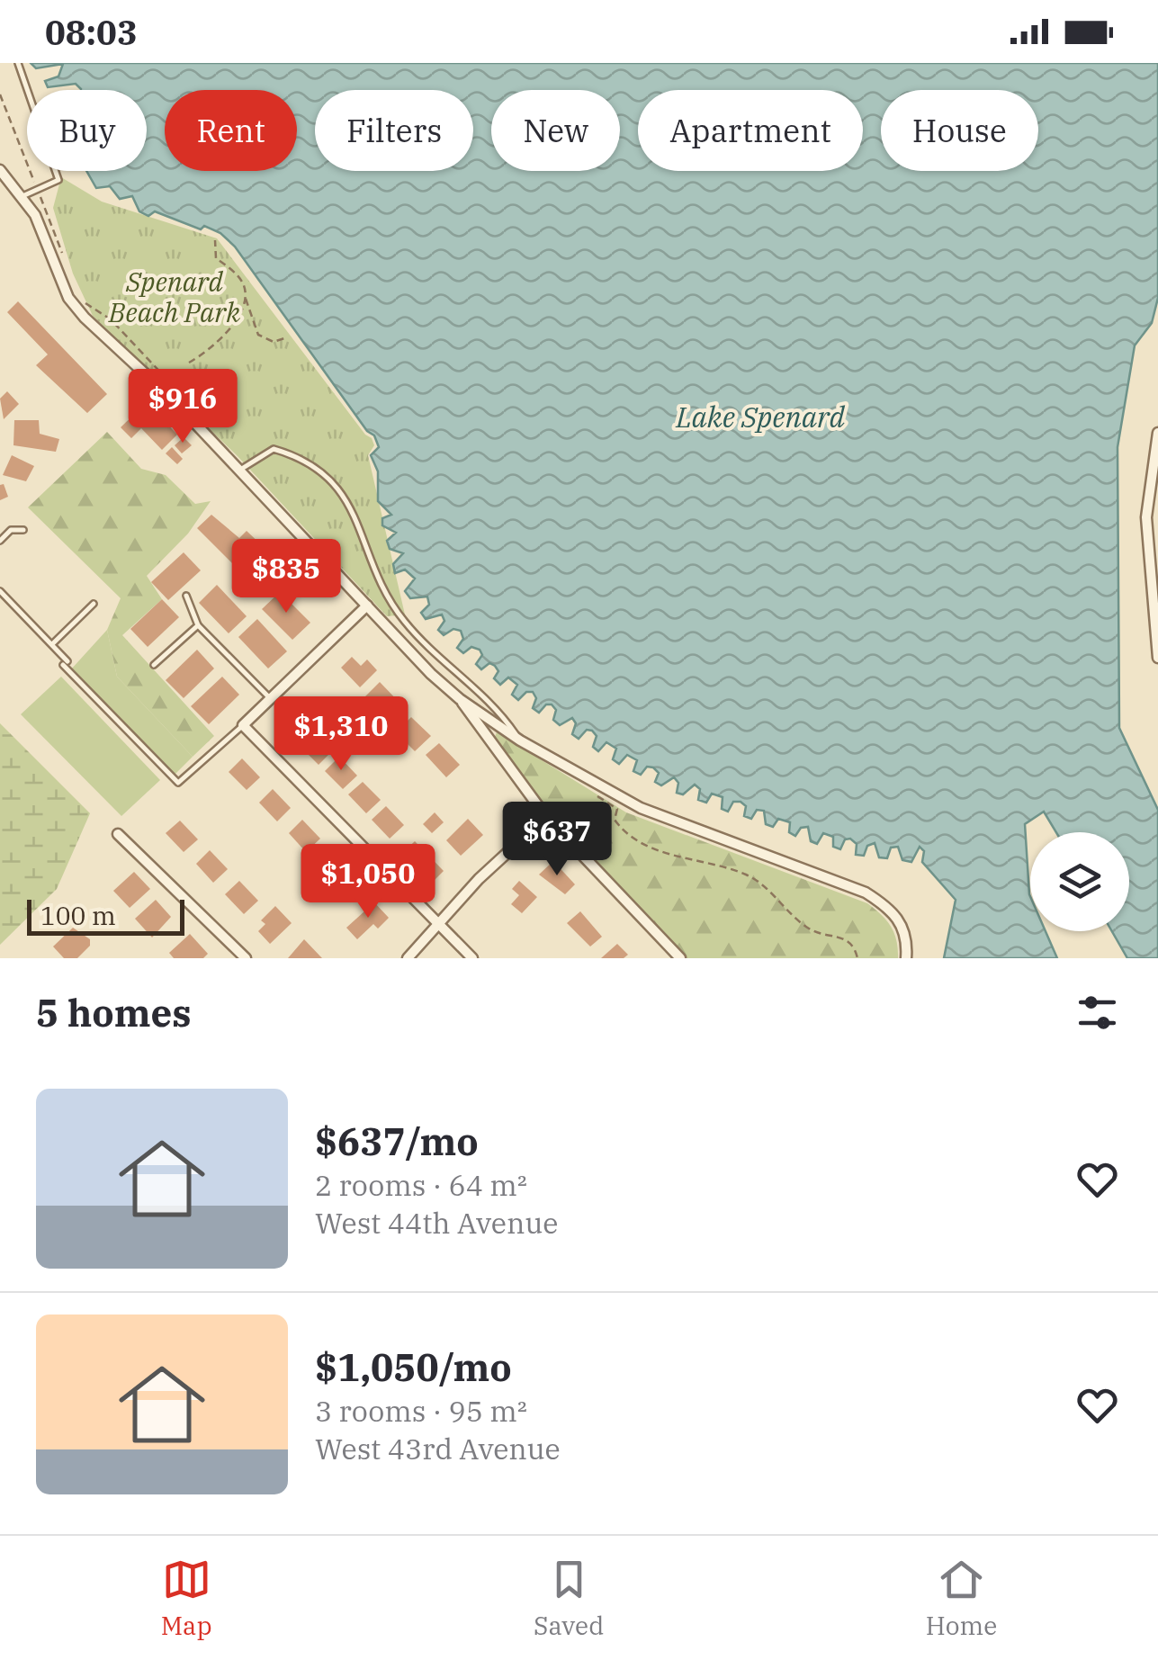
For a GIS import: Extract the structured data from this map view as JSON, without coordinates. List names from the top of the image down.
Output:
{
  "water": ["Lake Spenard"],
  "parks": ["Spenard Beach Park"],
  "scale_bar": "100 m",
  "page": {
    "status": "08:03",
    "chip": [
      "Buy",
      "Rent",
      "Filters",
      "New",
      "Apartment",
      "House"
    ],
    "price": [
      "$916",
      "$835",
      "$1,310",
      "$637",
      "$1,050"
    ],
    "scale": "100 m",
    "heading": "5 homes",
    "list": [
      {
        "name": "$637/mo",
        "note": "2 rooms · 64 m² · West 44th Avenue"
      },
      {
        "name": "$1,050/mo",
        "note": "3 rooms · 95 m² · West 43rd Avenue"
      }
    ],
    "tabs": ["Map", "Saved", "Home"]
  }
}
